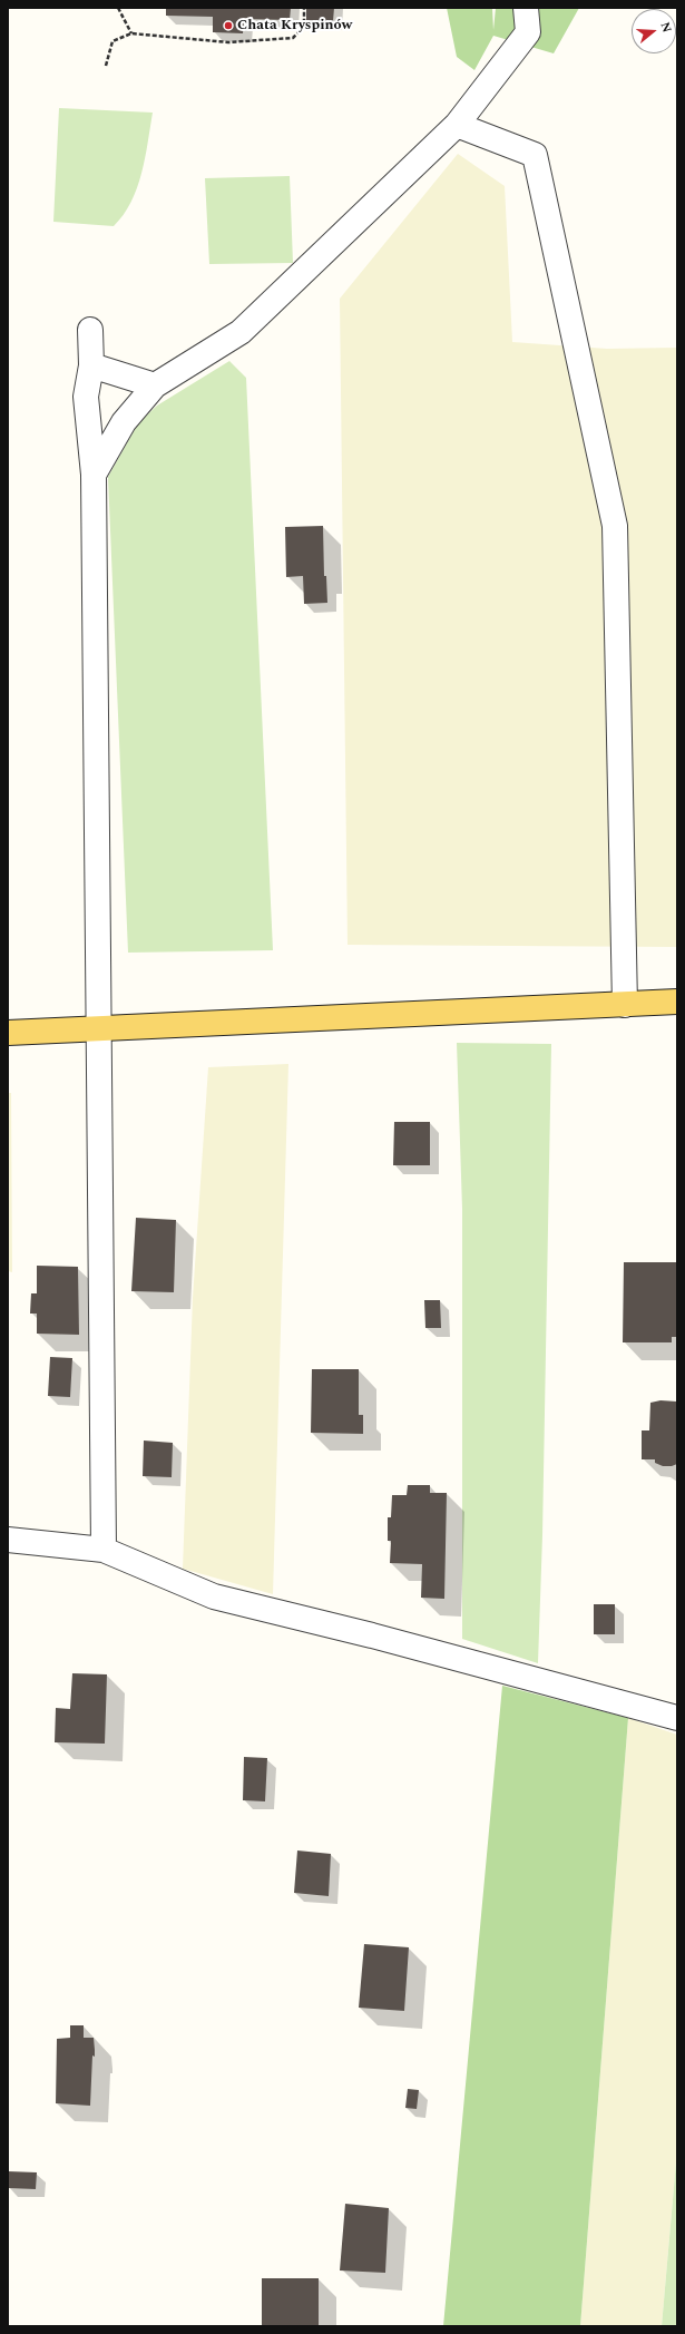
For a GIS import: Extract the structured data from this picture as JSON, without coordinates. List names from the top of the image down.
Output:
{
  "places": ["Chata Kryspinów"],
  "north": "right"
}
